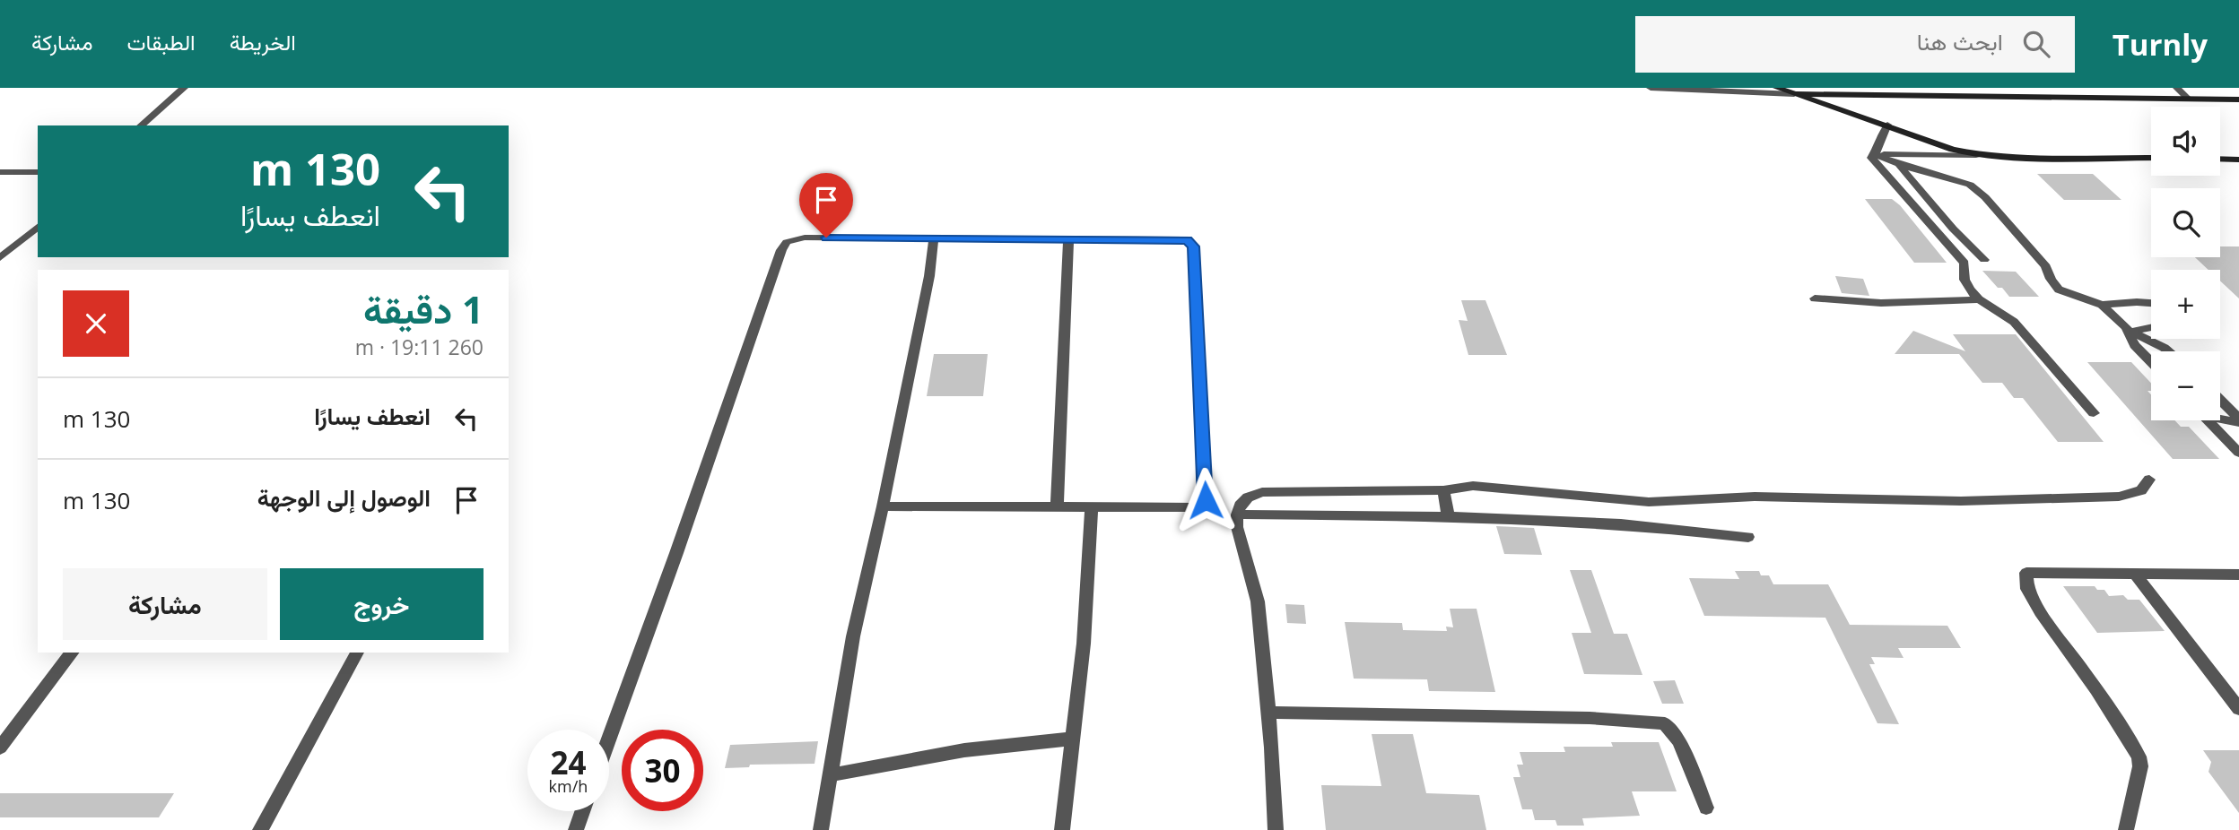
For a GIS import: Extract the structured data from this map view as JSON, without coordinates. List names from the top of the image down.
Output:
{
  "page": {
    "header": "Turnly",
    "search": "ابحث هنا",
    "nav": ["الخريطة", "الطبقات", "مشاركة"],
    "map_buttons": ["+", "−"],
    "turn": ["130 m", "انعطف يسارًا"],
    "heading": ["1 دقيقة", "260 m · 19:11"],
    "list": [
      {
        "name": "انعطف يسارًا",
        "value": "130 m"
      },
      {
        "name": "الوصول إلى الوجهة",
        "value": "130 m"
      }
    ],
    "buttons": ["خروج", "مشاركة"],
    "speed": "24 km/h",
    "limit": "30"
  }
}
